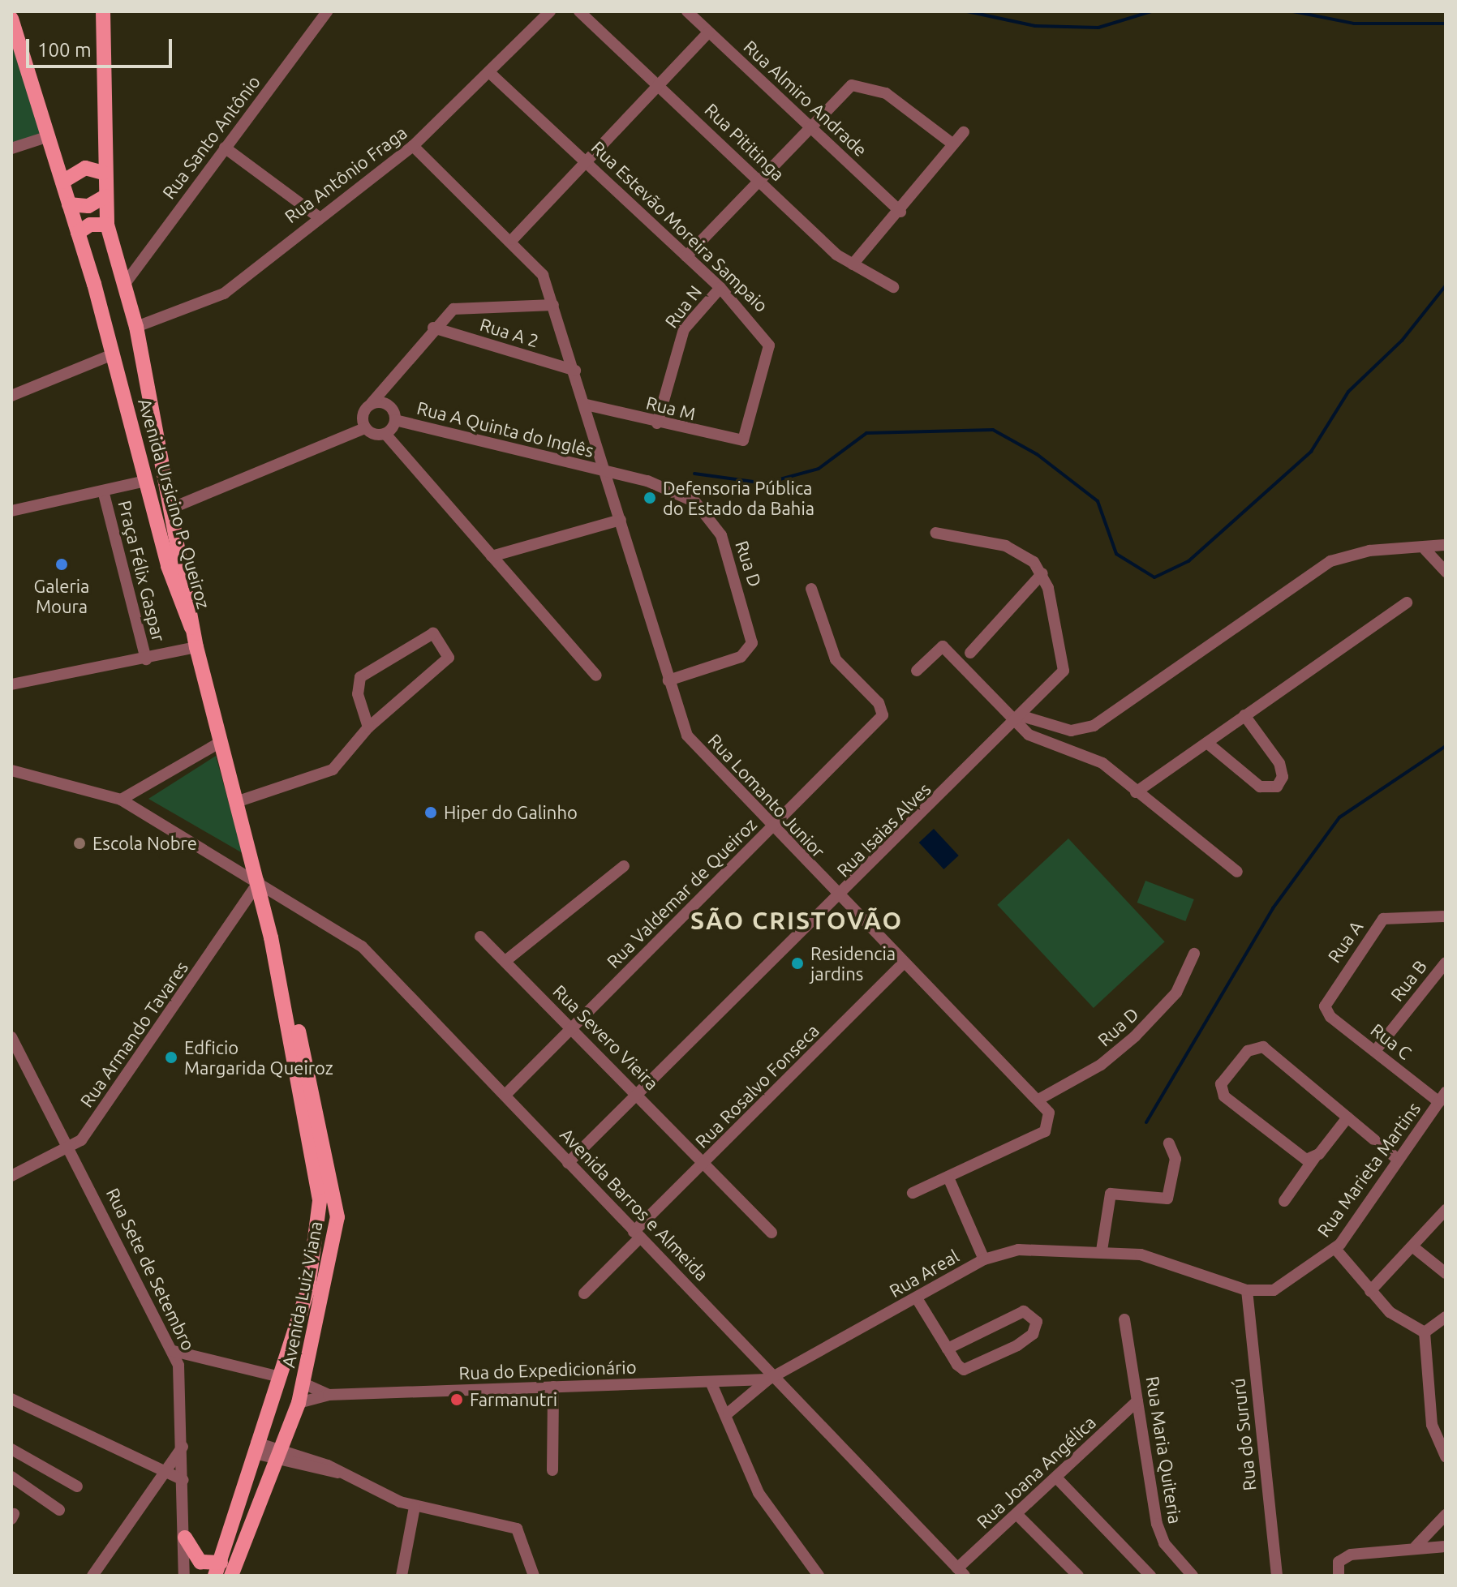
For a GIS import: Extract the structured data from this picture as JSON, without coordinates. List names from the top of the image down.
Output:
{
  "streets": {
    "main road": ["Avenida Ursicino P. Queiroz", "Avenida Luiz Viana"],
    "street": [
      "Rua Almiro Andrade",
      "Rua Santo Antônio",
      "Rua Pititinga",
      "Rua Antônio Fraga",
      "Rua Estevão Moreira Sampaio",
      "Rua N",
      "Rua A 2",
      "Rua M",
      "Rua A Quinta do Inglês",
      "Rua D",
      "Praça Félix Gaspar",
      "Rua Lomanto Junior",
      "Rua Isaias Alves",
      "Rua Valdemar de Queiroz",
      "Rua A",
      "Rua B",
      "Rua Armando Tavares",
      "Rua Severo Vieira",
      "Rua C",
      "Rua Rosalvo Fonseca",
      "Rua Marieta Martins",
      "Avenida Barros e Almeida",
      "Rua Sete de Setembro",
      "Rua Areal",
      "Rua do Expedicionário",
      "Rua do Sururú",
      "Rua Maria Quiteria",
      "Rua Joana Angélica"
    ]
  },
  "crossings": [
    ["Rua Santo Antônio", "Avenida Ursicino P. Queiroz"],
    ["Rua Antônio Fraga", "Rua Estevão Moreira Sampaio"],
    ["Rua Antônio Fraga", "Avenida Ursicino P. Queiroz"],
    ["Rua Estevão Moreira Sampaio", "Rua N"],
    ["Rua Estevão Moreira Sampaio", "Rua M"],
    ["Rua N", "Rua M"],
    ["Rua A 2", "Rua Lomanto Junior"],
    ["Rua M", "Rua Lomanto Junior"],
    ["Rua A Quinta do Inglês", "Rua D"],
    ["Rua A Quinta do Inglês", "Rua Lomanto Junior"],
    ["Avenida Ursicino P. Queiroz", "Avenida Luiz Viana"],
    ["Rua D", "Rua Lomanto Junior"],
    ["Rua Lomanto Junior", "Rua Isaias Alves"],
    ["Rua Lomanto Junior", "Rua Valdemar de Queiroz"],
    ["Rua Lomanto Junior", "Rua Rosalvo Fonseca"],
    ["Rua Isaias Alves", "Rua Severo Vieira"],
    ["Rua Isaias Alves", "Avenida Barros e Almeida"],
    ["Rua Valdemar de Queiroz", "Rua Severo Vieira"],
    ["Rua Valdemar de Queiroz", "Avenida Barros e Almeida"],
    ["Rua A", "Rua C"],
    ["Rua B", "Rua C"],
    ["Rua Armando Tavares", "Avenida Barros e Almeida"],
    ["Rua Armando Tavares", "Rua Sete de Setembro"],
    ["Rua Armando Tavares", "Avenida Luiz Viana"],
    ["Rua Severo Vieira", "Rua Rosalvo Fonseca"],
    ["Rua C", "Rua Marieta Martins"],
    ["Rua Rosalvo Fonseca", "Avenida Barros e Almeida"],
    ["Rua Marieta Martins", "Rua Areal"],
    ["Rua Marieta Martins", "Rua do Sururú"],
    ["Avenida Barros e Almeida", "Rua Areal"],
    ["Avenida Barros e Almeida", "Avenida Luiz Viana"],
    ["Avenida Barros e Almeida", "Rua do Expedicionário"],
    ["Avenida Barros e Almeida", "Rua Joana Angélica"],
    ["Rua Areal", "Rua do Expedicionário"],
    ["Rua Areal", "Rua do Sururú"],
    ["Avenida Luiz Viana", "Rua do Expedicionário"],
    ["Rua Maria Quiteria", "Rua Joana Angélica"]
  ],
  "districts": ["SÃO CRISTOVÃO"],
  "places": [
    "Defensoria Pública do Estado da Bahia",
    "Galeria Moura",
    "Hiper do Galinho",
    "Escola Nobre",
    "Residencia jardins",
    "Edficio Margarida Queiroz",
    "Farmanutri"
  ],
  "scale_bar": "100 m"
}
